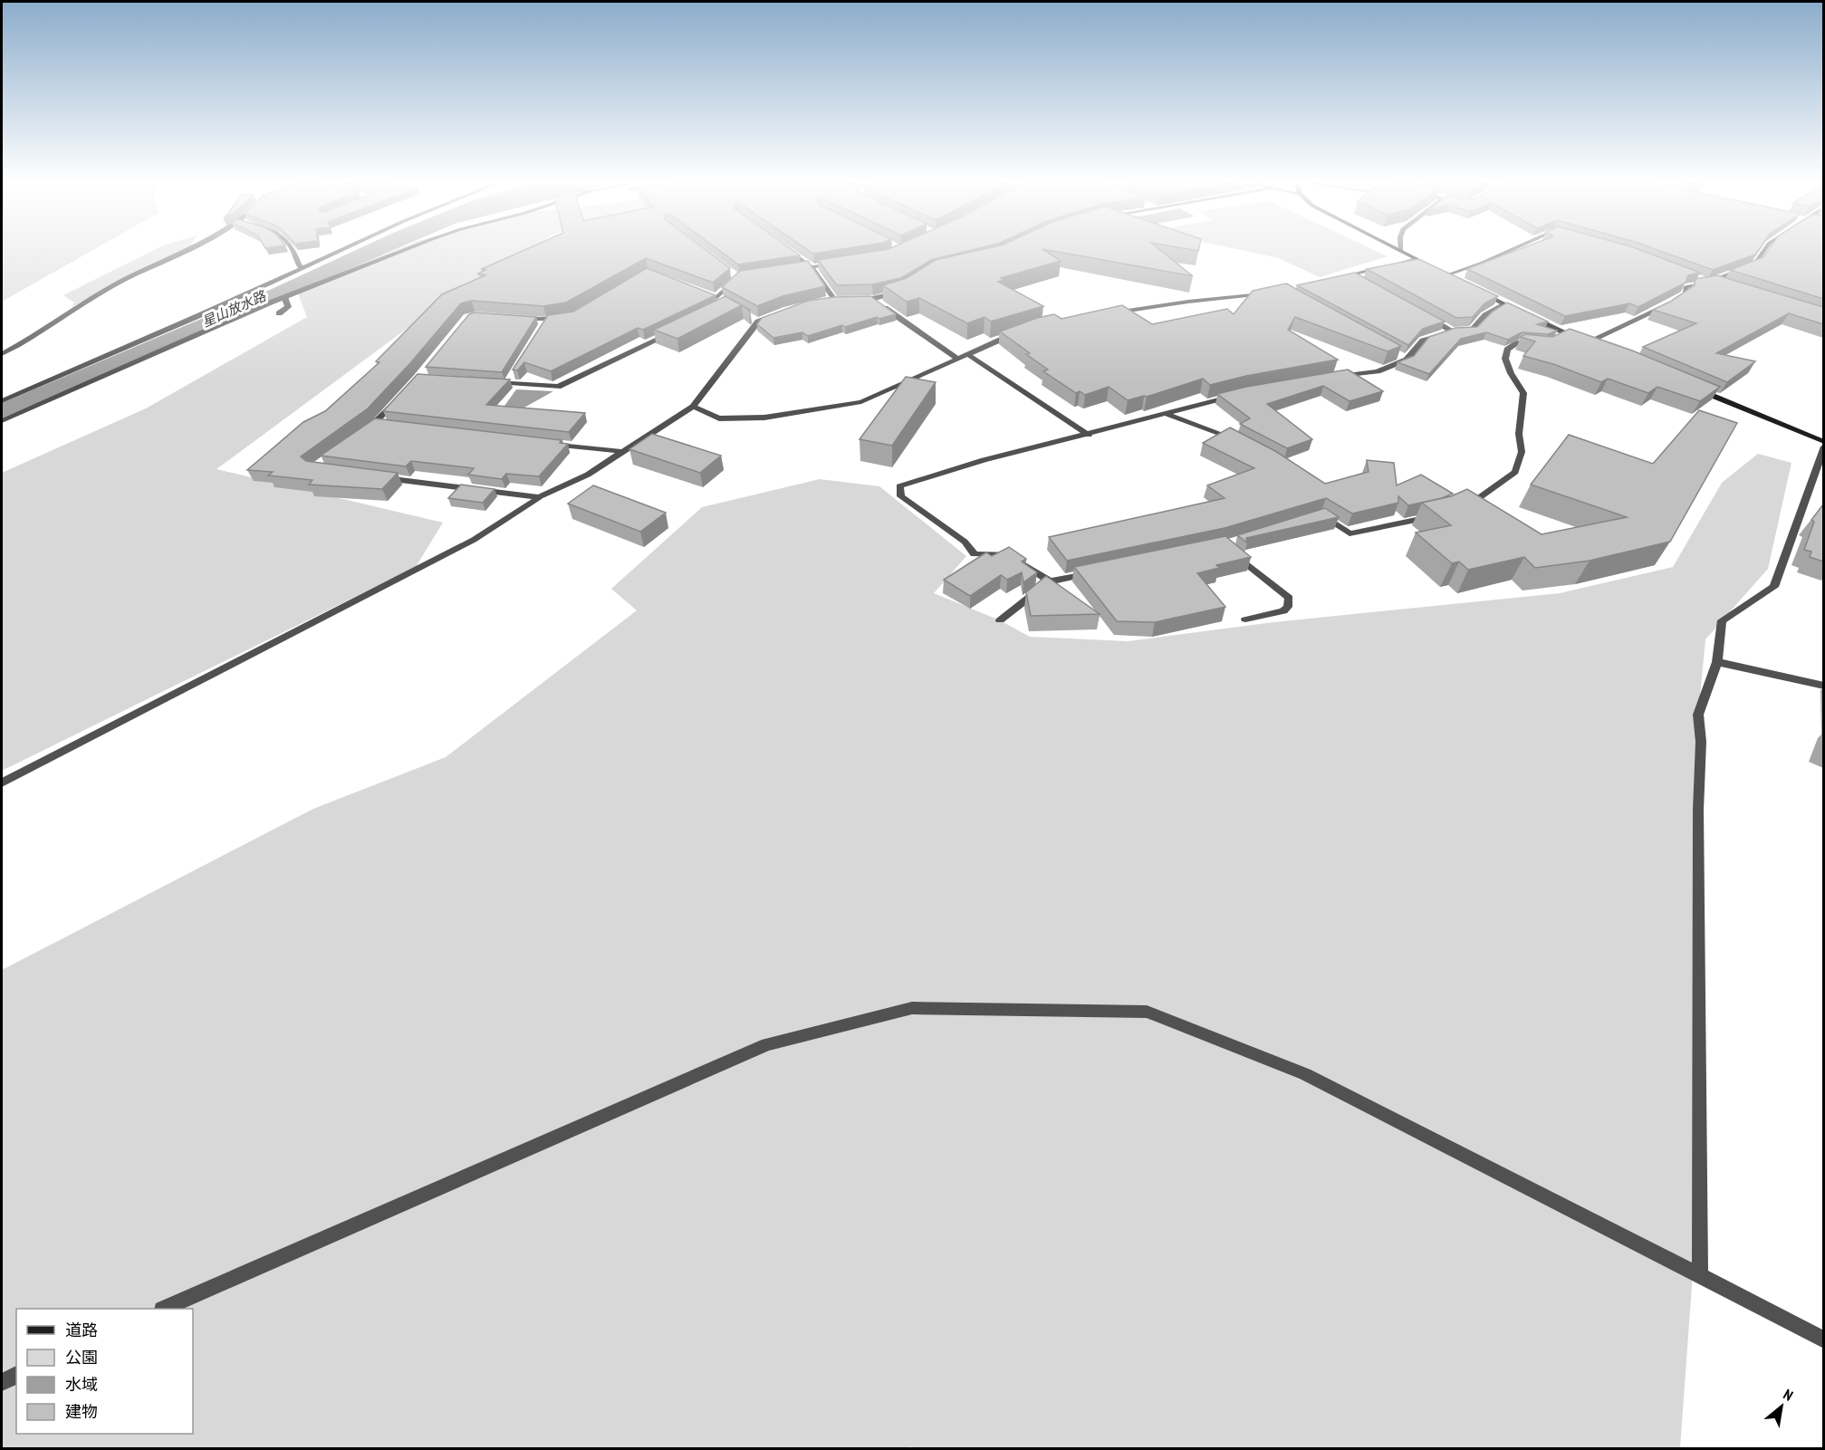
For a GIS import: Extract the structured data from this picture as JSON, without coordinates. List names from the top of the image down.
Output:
{
  "water": ["星山放水路"],
  "legend": [
    "道路",
    "公園",
    "水域",
    "建物"
  ],
  "north": "top right"
}
